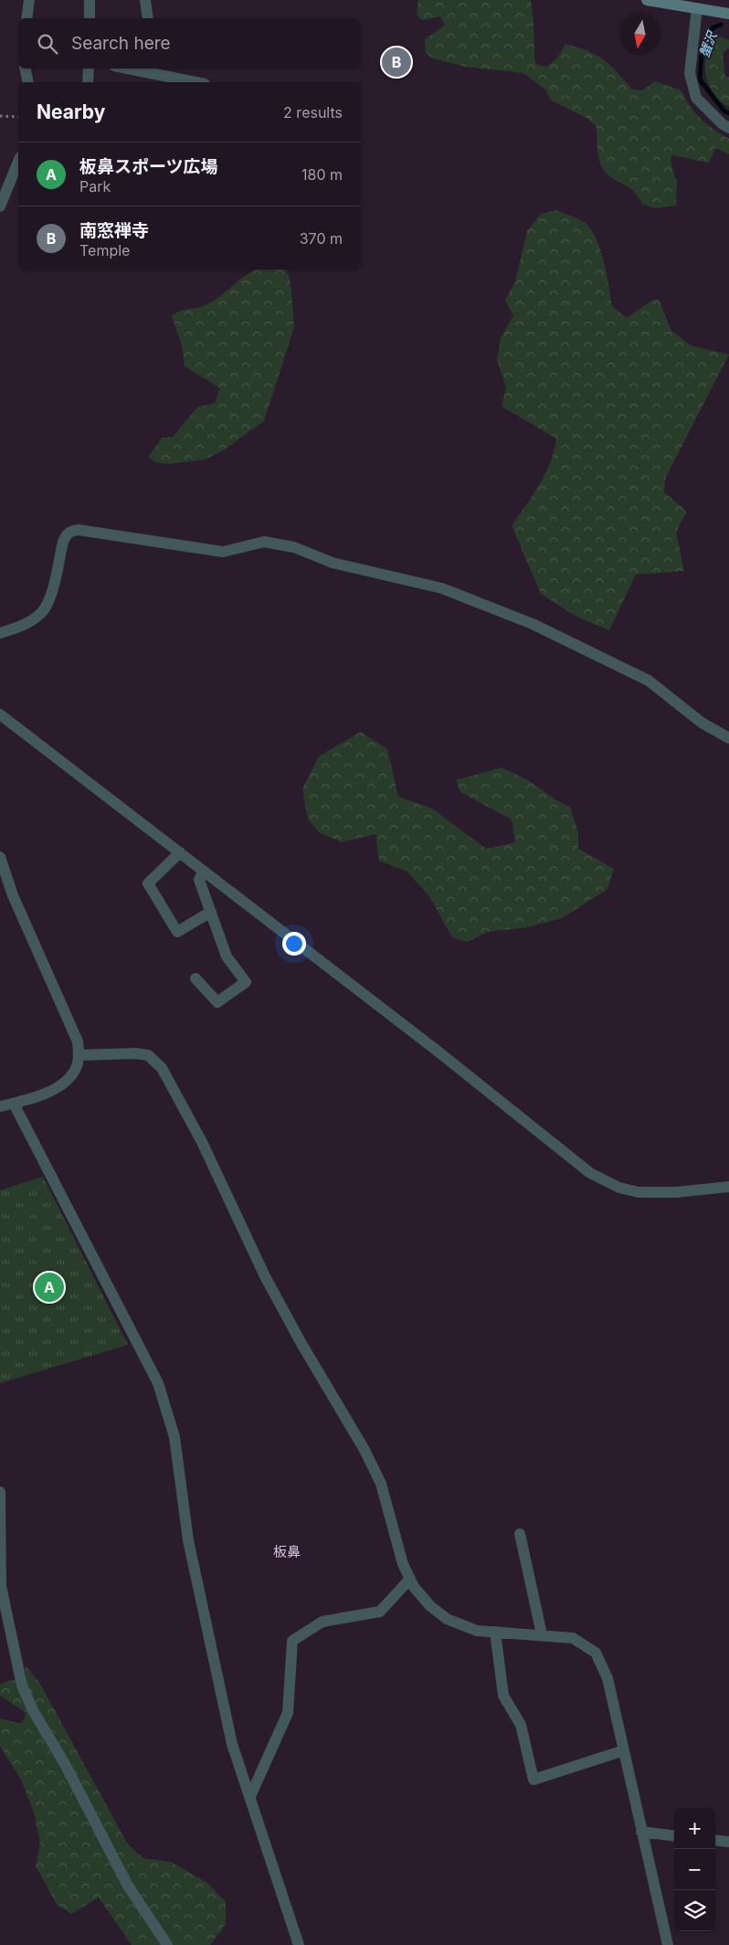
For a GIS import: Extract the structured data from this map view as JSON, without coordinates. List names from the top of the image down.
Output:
{
  "districts": ["板鼻"],
  "water": ["蟹沢"],
  "north": "bottom",
  "page": {
    "search": "Search here",
    "pins": ["B", "A"],
    "heading": ["Nearby", "2 results"],
    "list": [
      {
        "mark": "A",
        "name": "板鼻スポーツ広場",
        "note": "Park",
        "value": "180 m"
      },
      {
        "mark": "B",
        "name": "南窓禅寺",
        "note": "Temple",
        "value": "370 m"
      }
    ],
    "map_buttons": ["+", "−"]
  }
}
